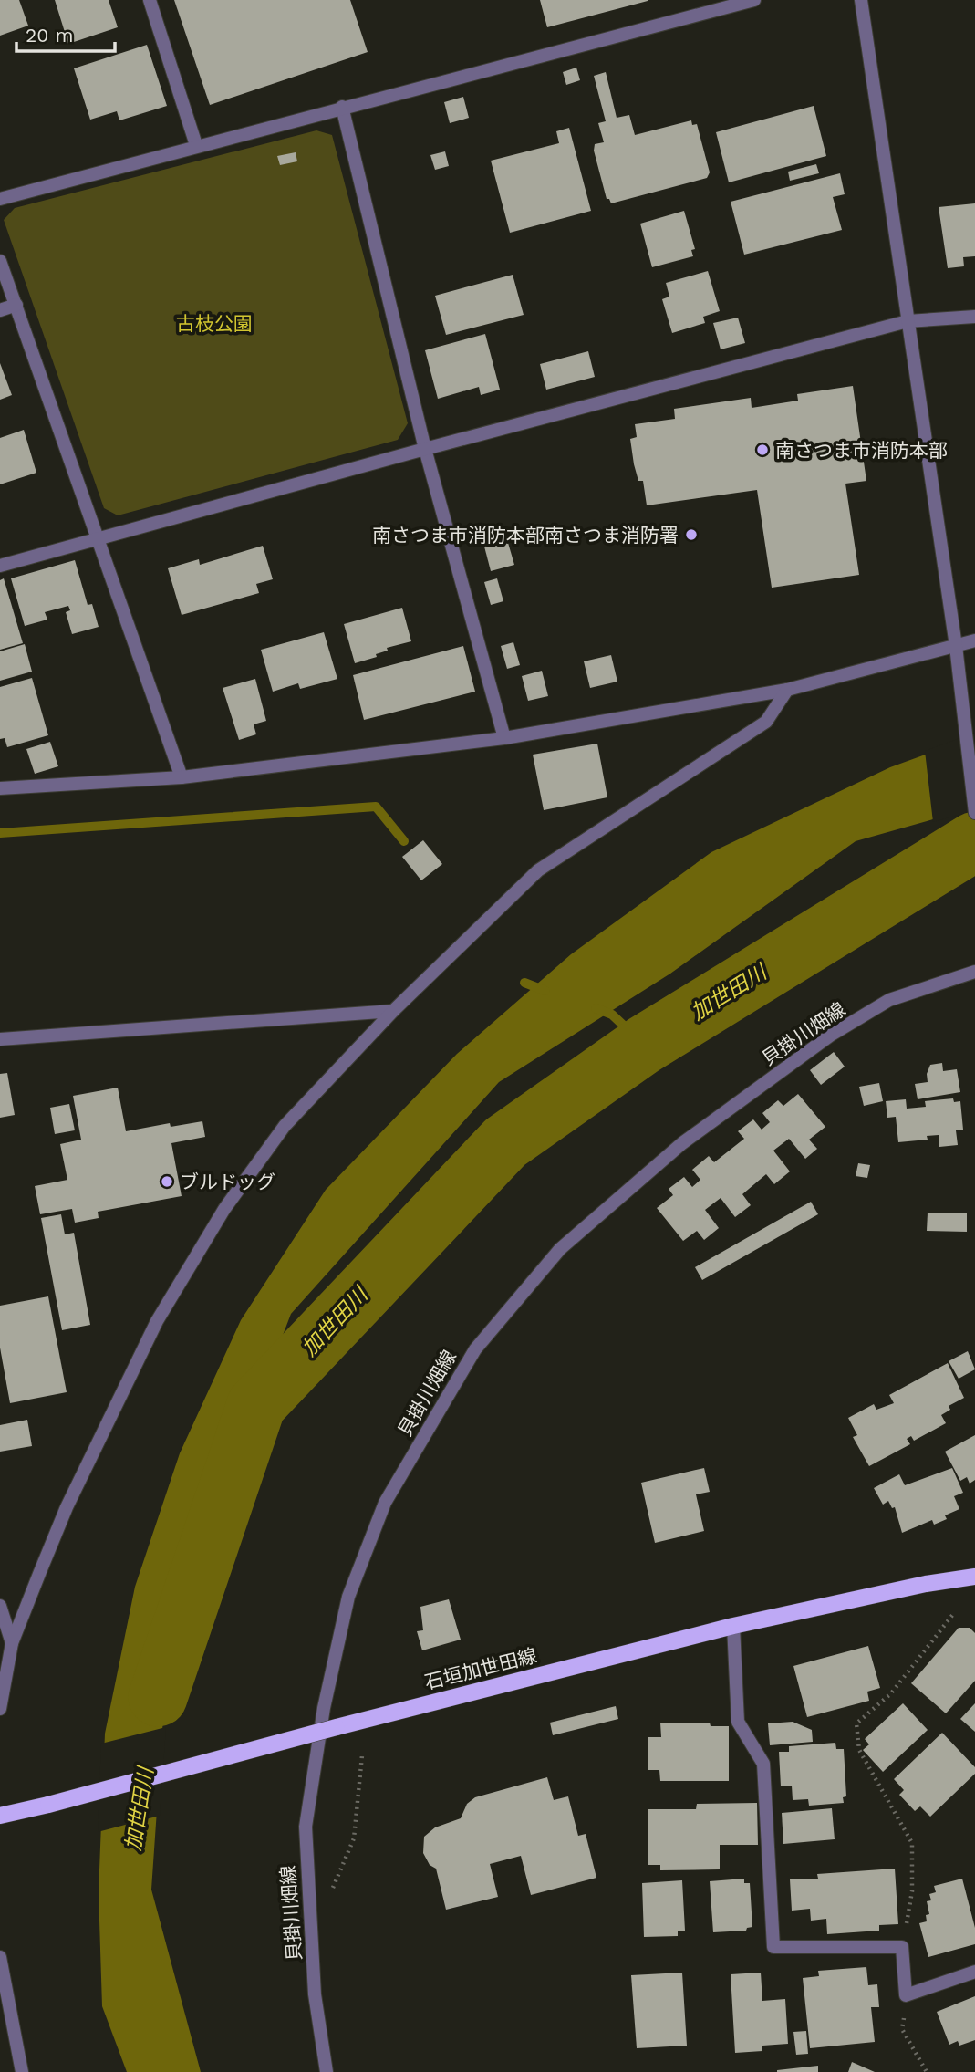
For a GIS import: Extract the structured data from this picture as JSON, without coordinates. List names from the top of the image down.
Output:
{
  "streets": {
    "main road": ["石垣加世田線"],
    "street": ["貝掛川畑線"]
  },
  "water": ["加世田川"],
  "parks": ["古枝公園"],
  "places": ["南さつま市消防本部", "南さつま市消防本部南さつま消防署", "ブルドッグ"],
  "scale_bar": "20 m"
}
